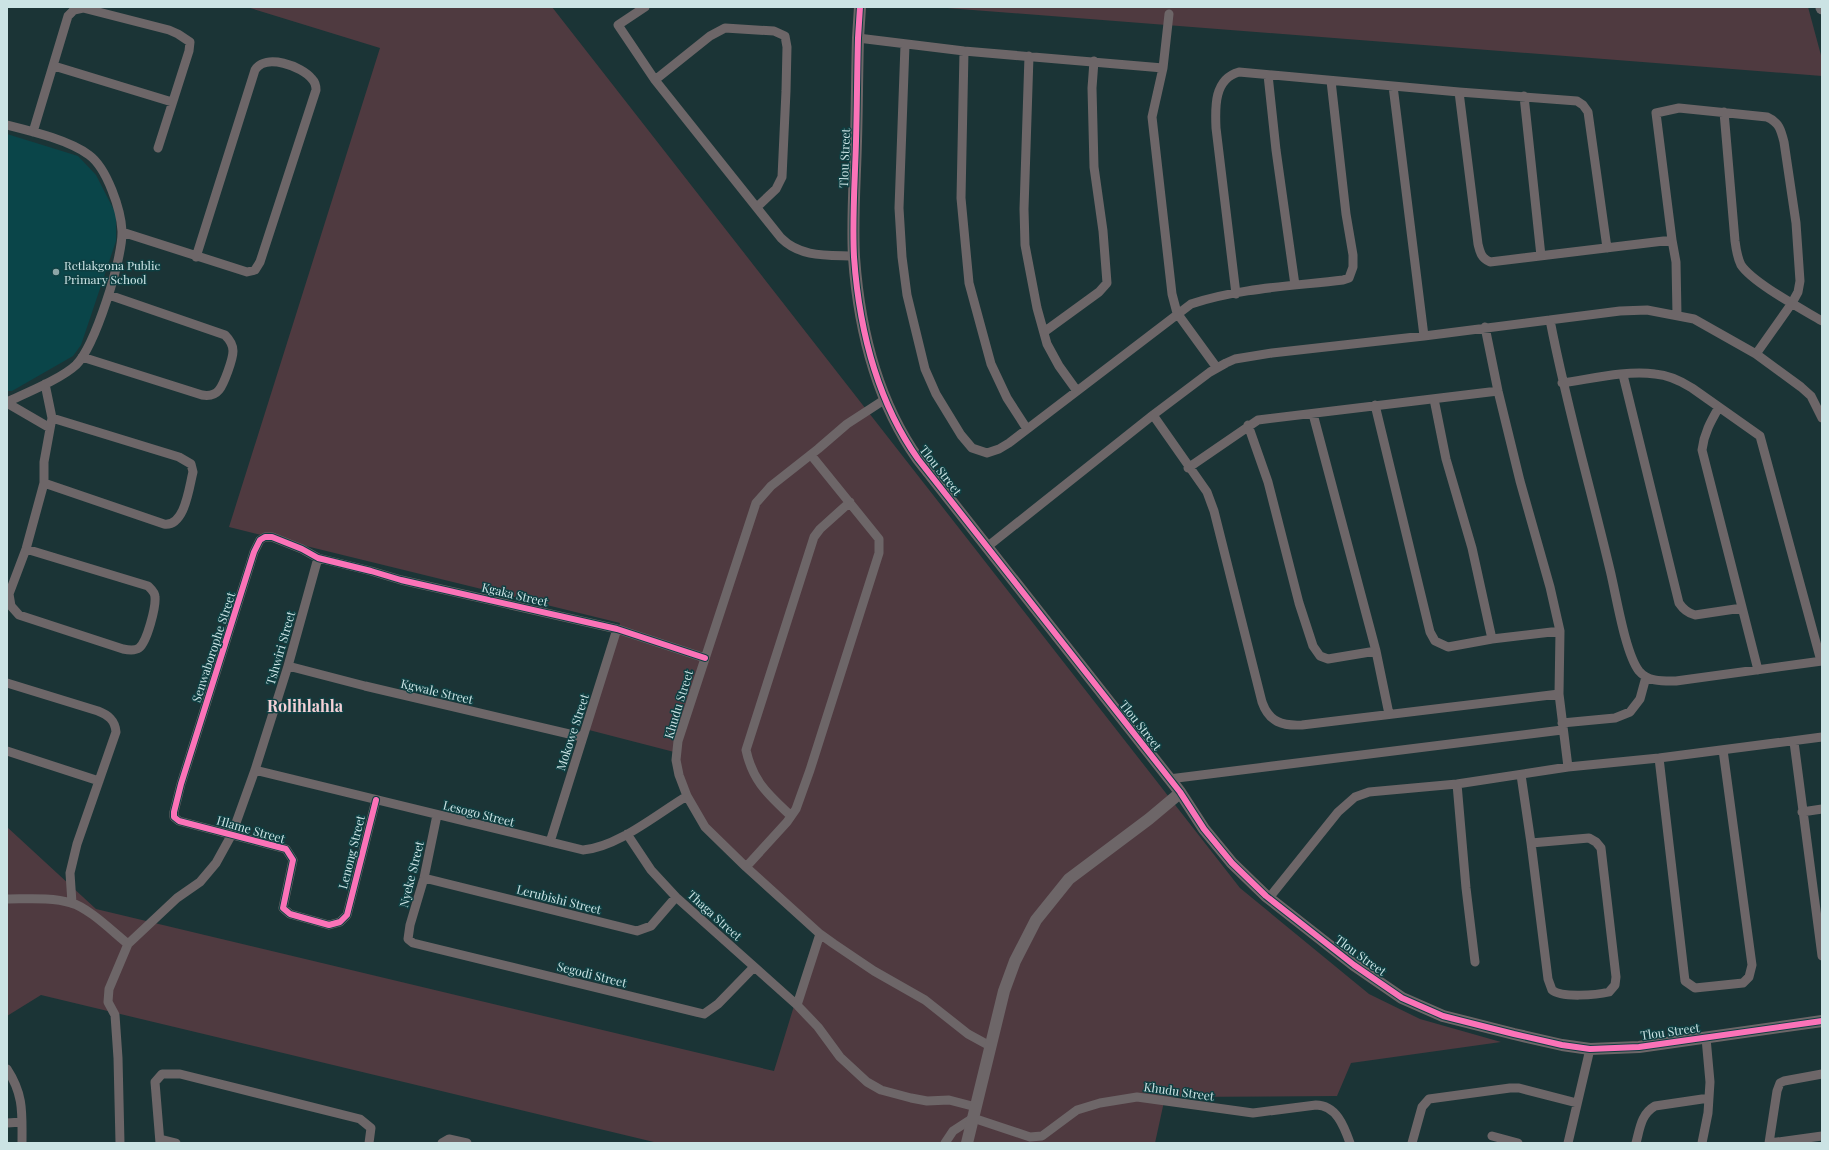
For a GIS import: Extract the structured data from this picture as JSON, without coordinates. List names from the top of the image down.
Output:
{
  "streets": {
    "street": [
      "Tlou Street",
      "Kgaka Street",
      "Senwaborophe Street",
      "Tshwiri Street",
      "Kgwale Street",
      "Khudu Street",
      "Mokowe Street",
      "Lesogo Street",
      "Hlame Street",
      "Lenong Street",
      "Nyeke Street",
      "Lerubishi Street",
      "Thaga Street",
      "Segodi Street"
    ]
  },
  "crossings": [
    ["Tlou Street", "Khudu Street"],
    ["Kgaka Street", "Senwaborophe Street"],
    ["Kgaka Street", "Tshwiri Street"],
    ["Kgaka Street", "Khudu Street"],
    ["Kgaka Street", "Mokowe Street"],
    ["Senwaborophe Street", "Tshwiri Street"],
    ["Senwaborophe Street", "Hlame Street"],
    ["Tshwiri Street", "Kgwale Street"],
    ["Tshwiri Street", "Lesogo Street"],
    ["Tshwiri Street", "Hlame Street"],
    ["Kgwale Street", "Mokowe Street"],
    ["Khudu Street", "Lesogo Street"],
    ["Khudu Street", "Thaga Street"],
    ["Mokowe Street", "Lesogo Street"],
    ["Lesogo Street", "Lenong Street"],
    ["Lesogo Street", "Nyeke Street"],
    ["Lesogo Street", "Thaga Street"],
    ["Hlame Street", "Lenong Street"],
    ["Nyeke Street", "Lerubishi Street"],
    ["Nyeke Street", "Segodi Street"],
    ["Lerubishi Street", "Thaga Street"],
    ["Thaga Street", "Segodi Street"]
  ],
  "districts": ["Rolihlahla"],
  "places": ["Retlakgona Public Primary School"]
}
